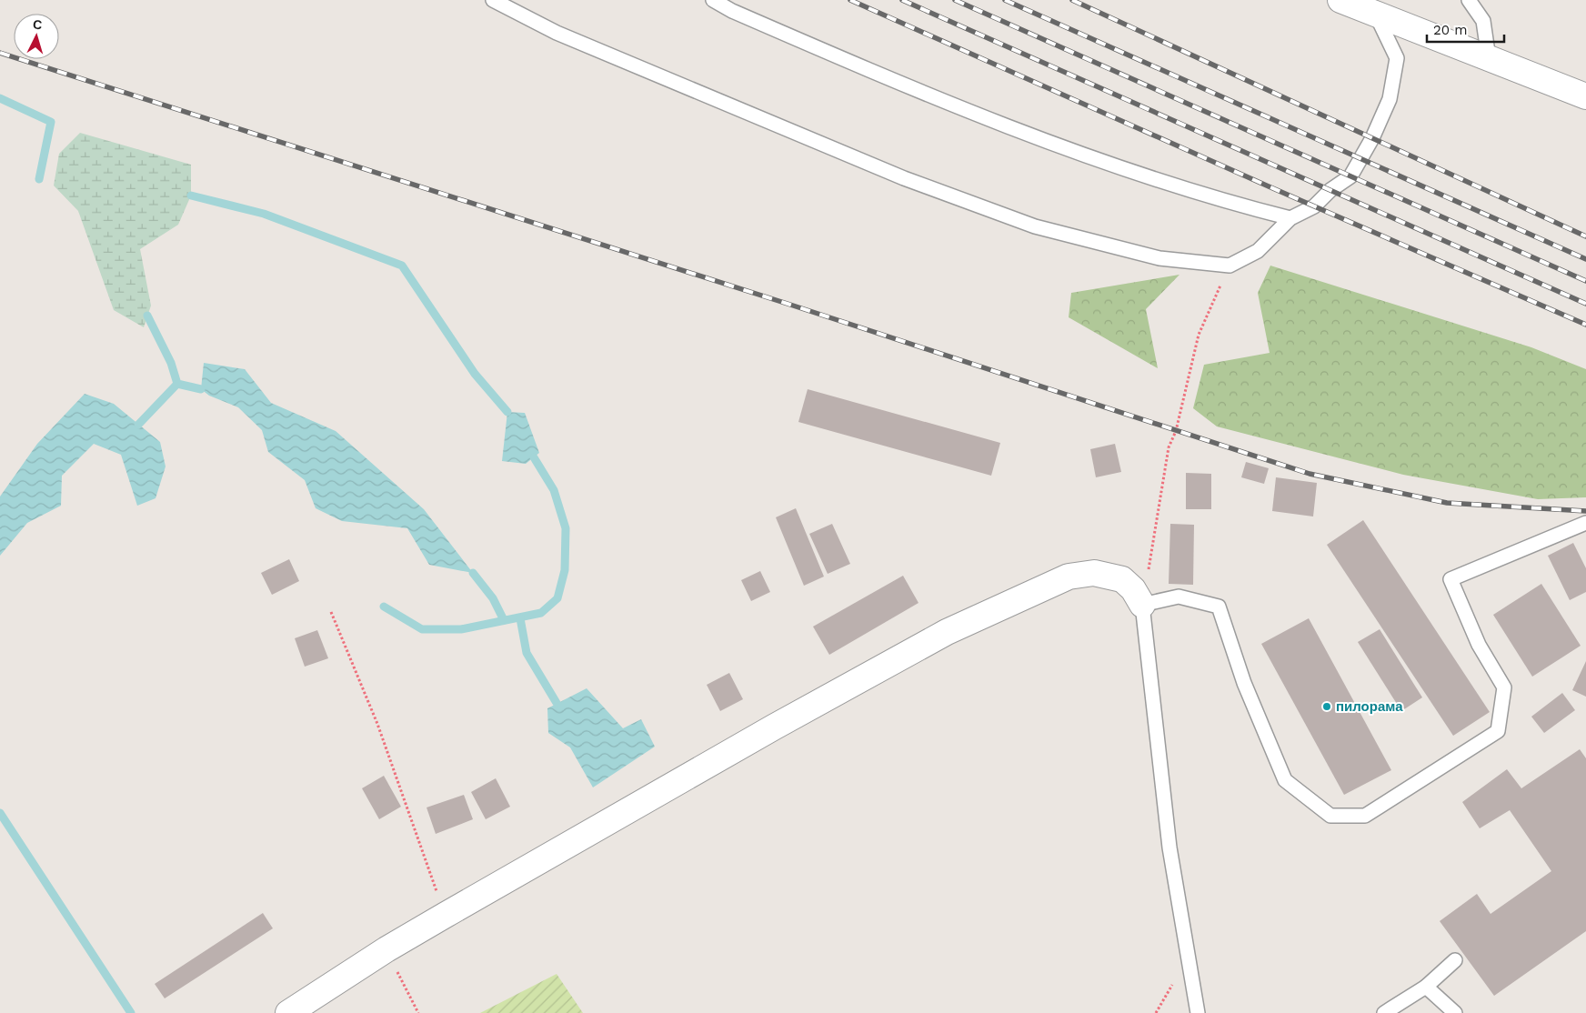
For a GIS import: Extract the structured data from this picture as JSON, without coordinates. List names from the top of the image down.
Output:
{
  "places": ["пилорама"],
  "scale_bar": "20 m",
  "north": "top"
}
